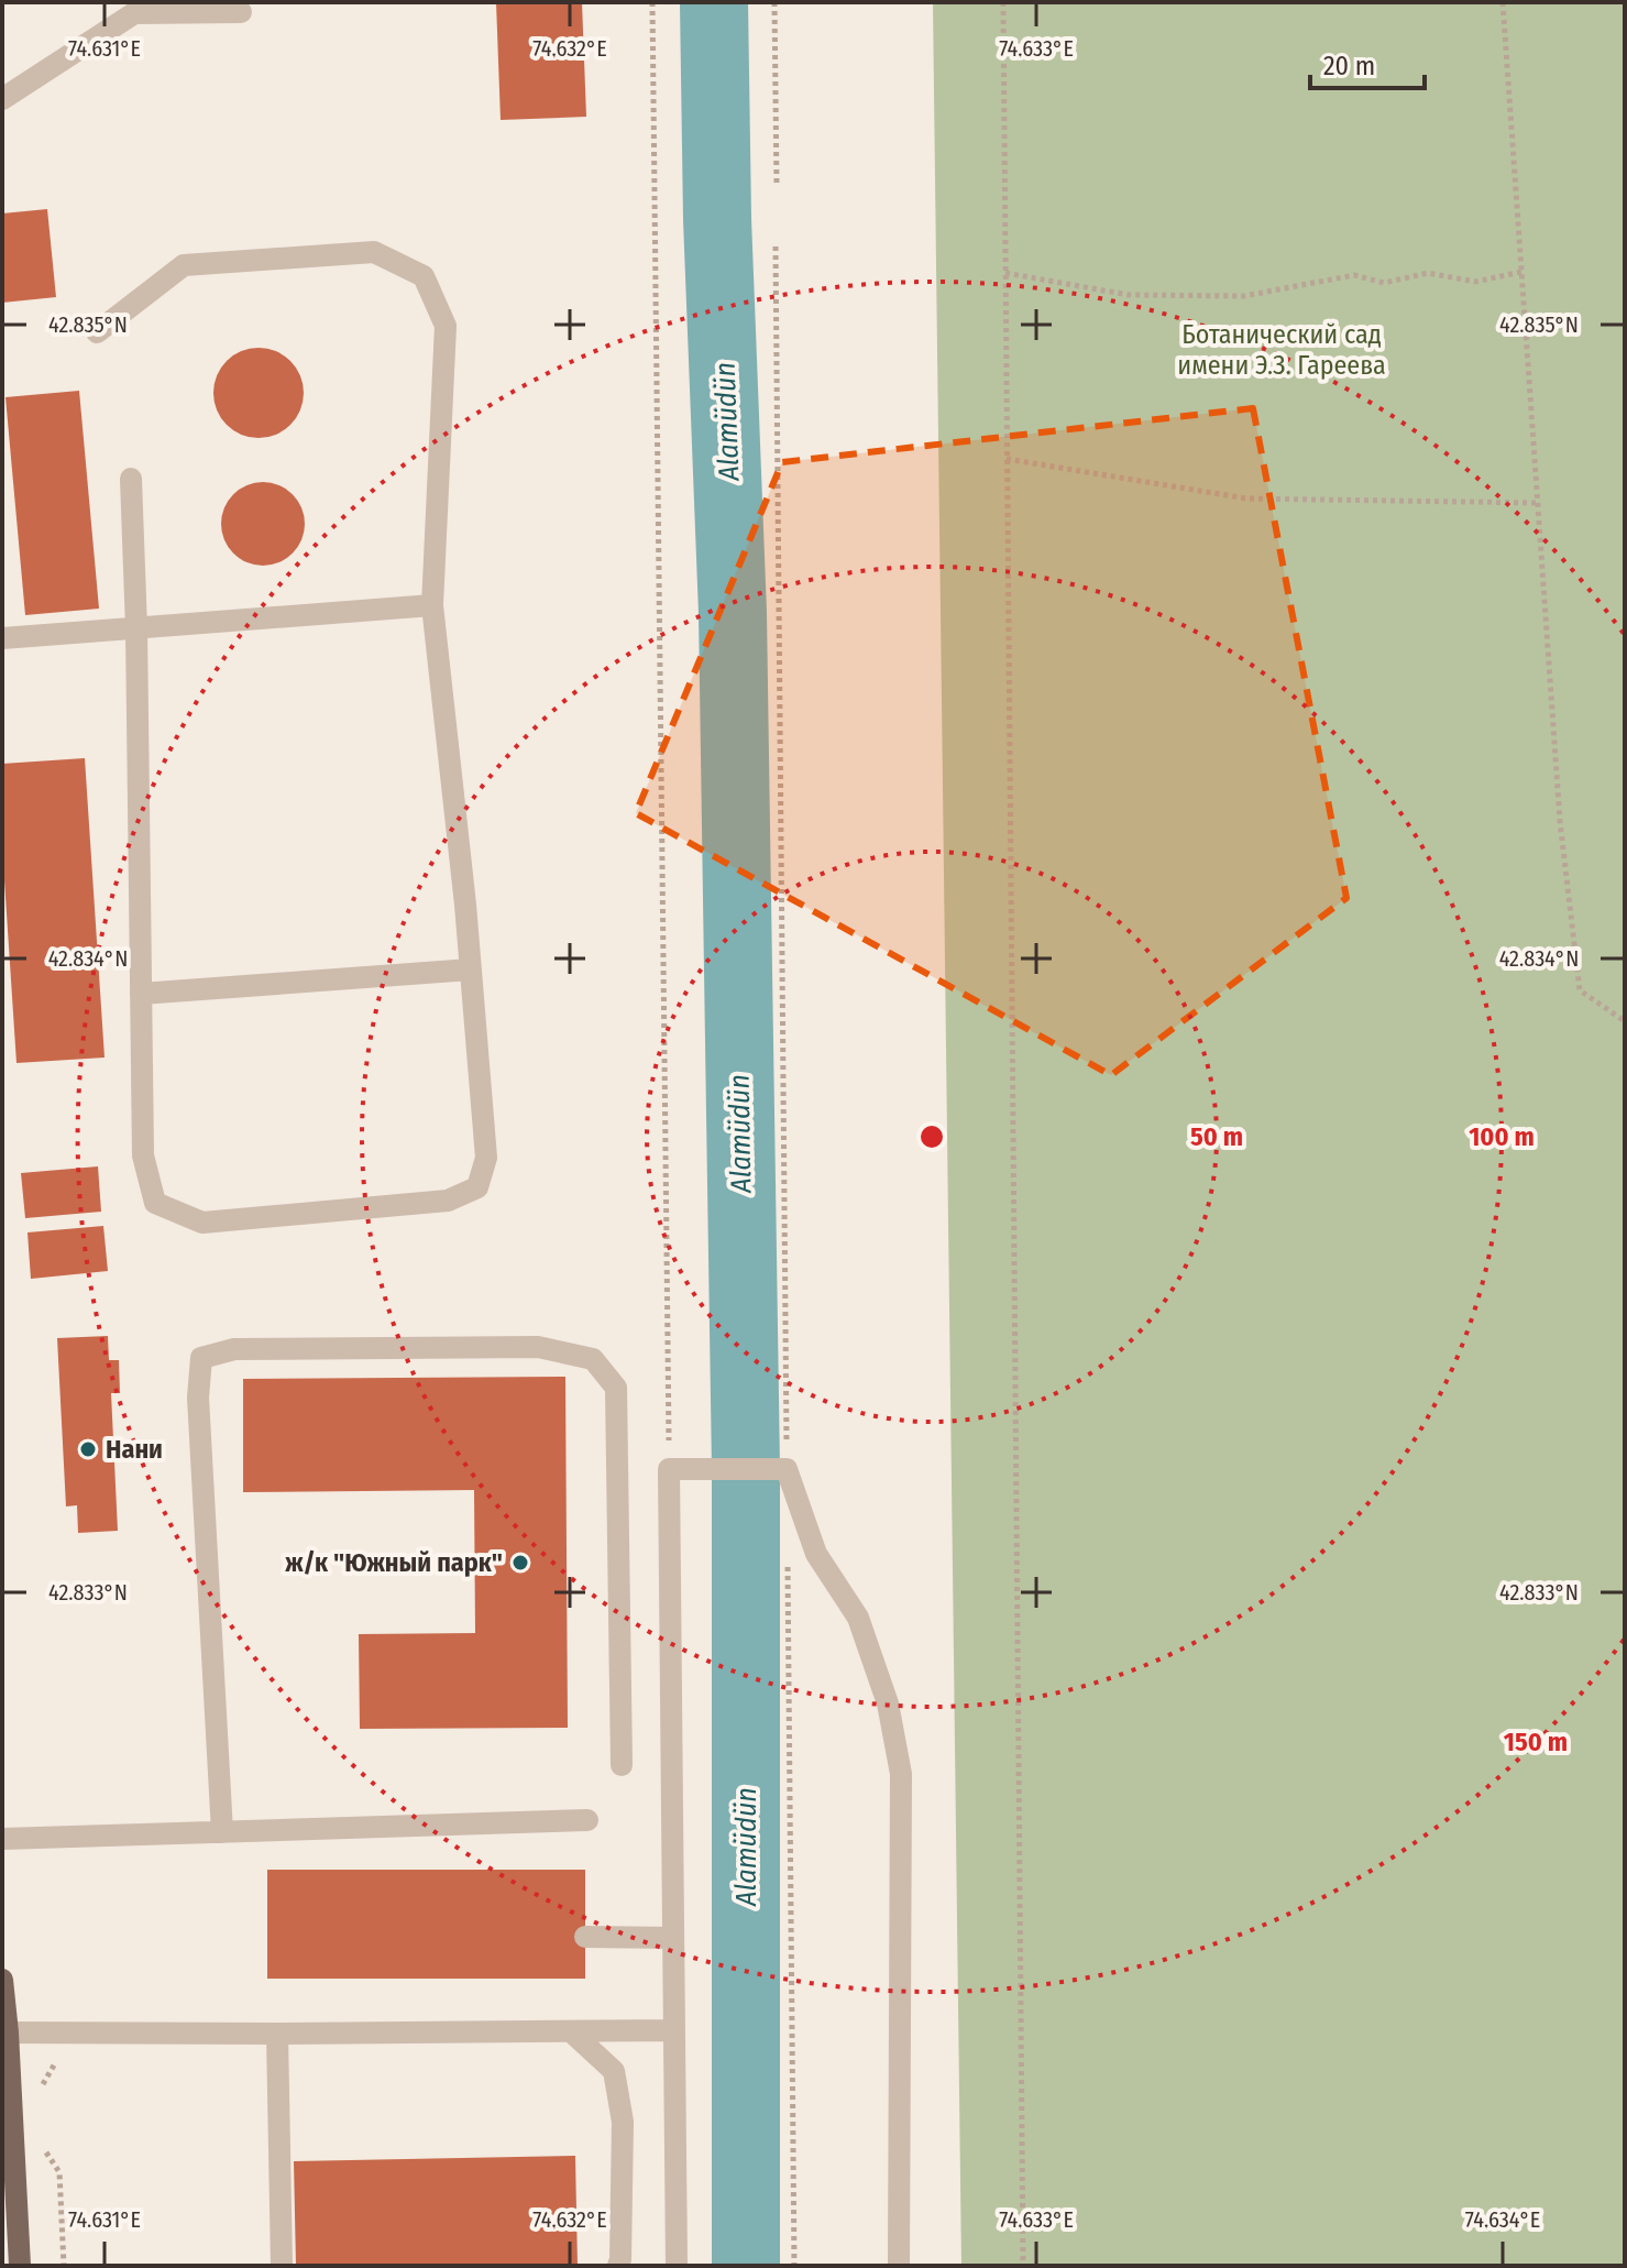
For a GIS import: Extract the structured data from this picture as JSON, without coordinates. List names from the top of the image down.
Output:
{
  "water": ["Alamüdün"],
  "parks": ["Ботанический сад имени Э.З. Гареева"],
  "places": ["Нани", "ж/к \"Южный парк\""],
  "scale_bar": "20 m",
  "coordinates": [
    "74.631°E",
    "74.632°E",
    "74.633°E",
    "42.835°N",
    "42.834°N",
    "42.833°N",
    "74.634°E"
  ],
  "rings": ["50 m", "100 m", "150 m"]
}
